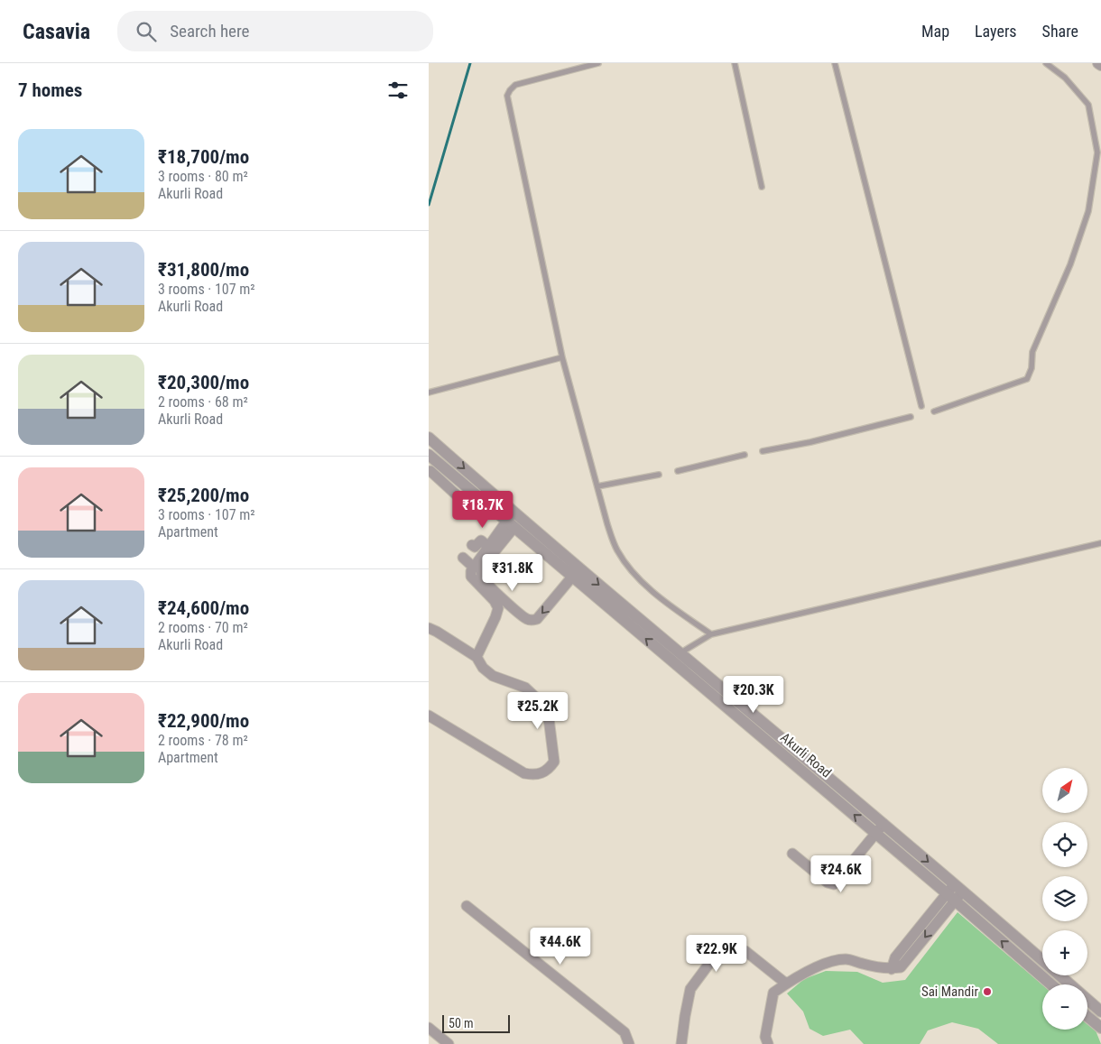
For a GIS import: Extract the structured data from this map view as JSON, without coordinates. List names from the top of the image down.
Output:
{
  "streets": {
    "street": ["Akurli Road"]
  },
  "places": ["Sai Mandir"],
  "scale_bar": "50 m",
  "north": "top right",
  "page": {
    "header": "Casavia",
    "search": "Search here",
    "nav": ["Map", "Layers", "Share"],
    "heading": "7 homes",
    "list": [
      {
        "name": "₹18,700/mo",
        "note": "3 rooms · 80 m² · Akurli Road"
      },
      {
        "name": "₹31,800/mo",
        "note": "3 rooms · 107 m² · Akurli Road"
      },
      {
        "name": "₹20,300/mo",
        "note": "2 rooms · 68 m² · Akurli Road"
      },
      {
        "name": "₹25,200/mo",
        "note": "3 rooms · 107 m² · Apartment"
      },
      {
        "name": "₹24,600/mo",
        "note": "2 rooms · 70 m² · Akurli Road"
      },
      {
        "name": "₹22,900/mo",
        "note": "2 rooms · 78 m² · Apartment"
      }
    ],
    "price": [
      "₹18.7K",
      "₹31.8K",
      "₹20.3K",
      "₹25.2K",
      "₹24.6K",
      "₹44.6K",
      "₹22.9K"
    ],
    "map_buttons": ["+", "−"],
    "scale": "50 m"
  }
}
